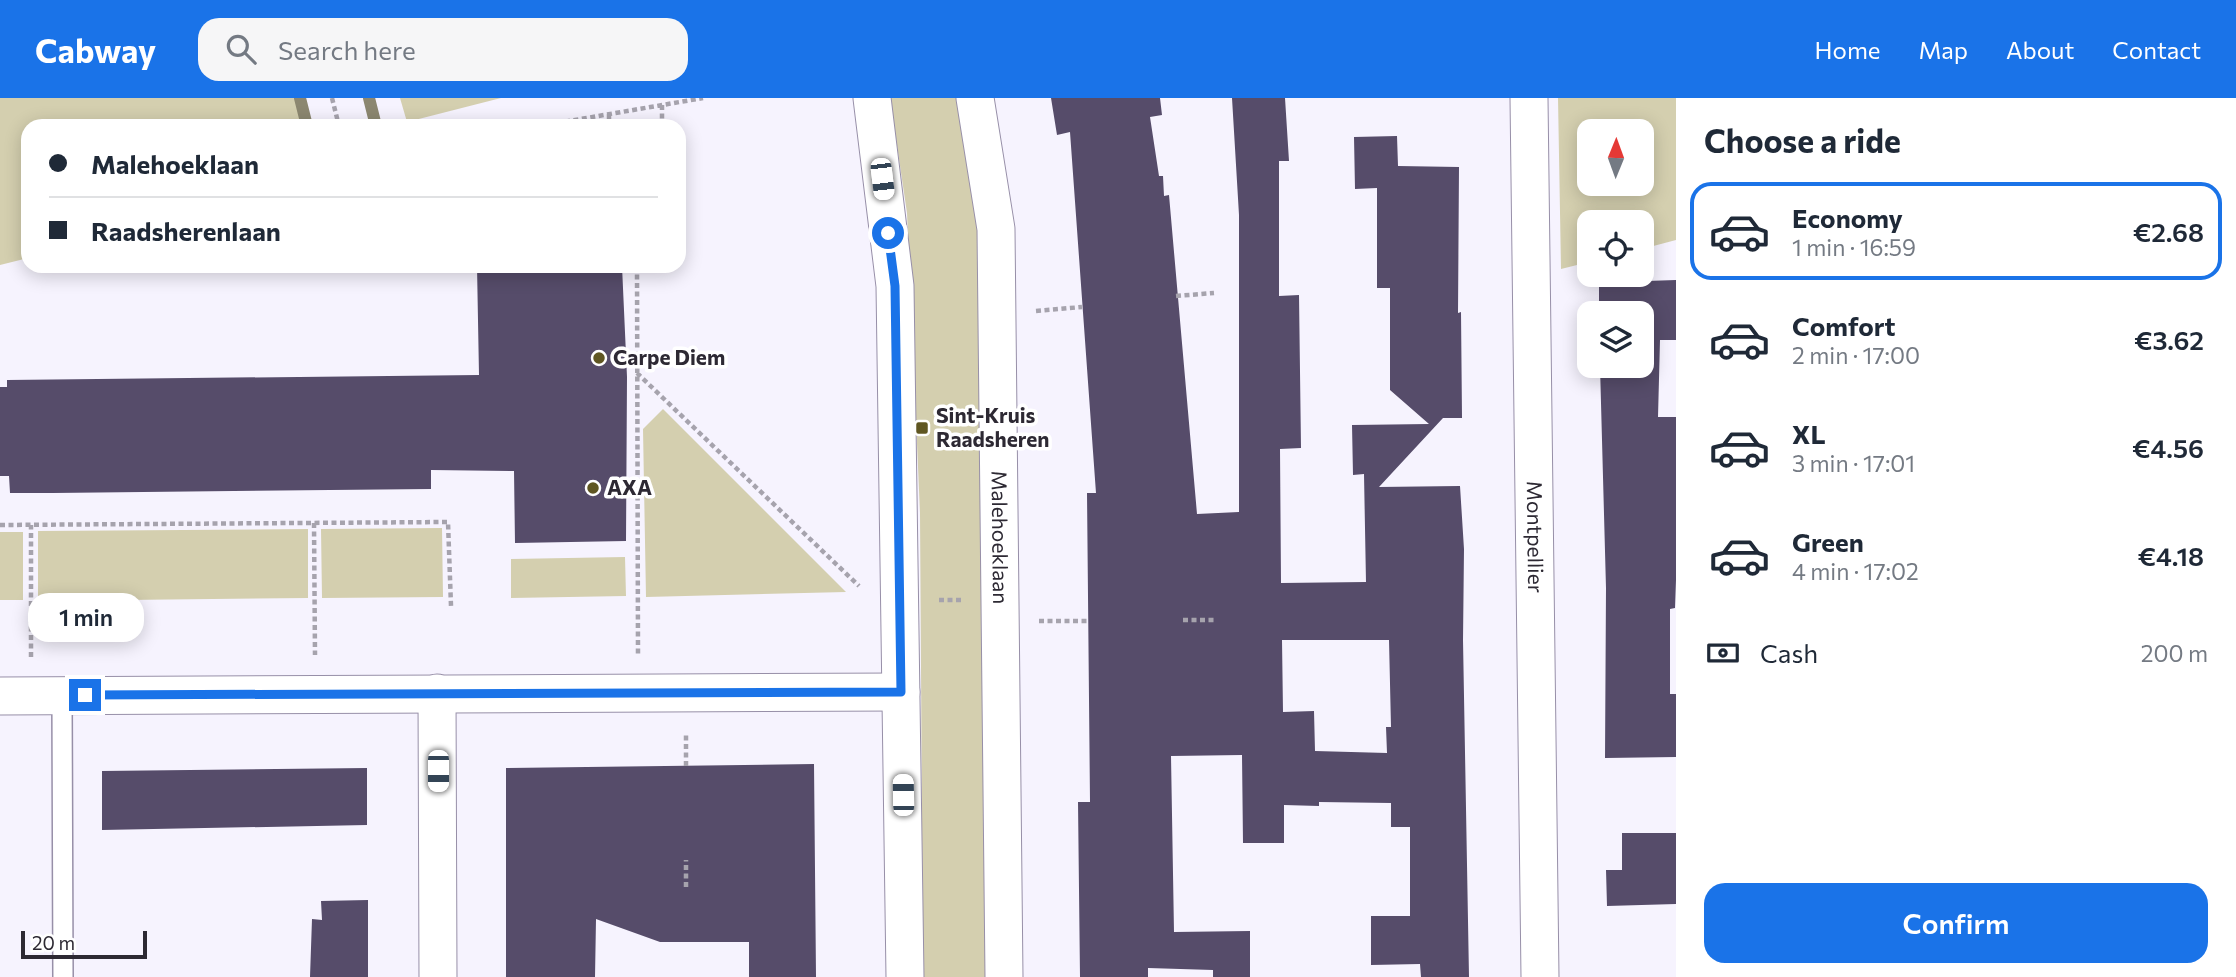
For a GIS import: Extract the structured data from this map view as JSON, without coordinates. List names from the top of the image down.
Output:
{
  "streets": {
    "street": ["Malehoeklaan", "Montpellier"]
  },
  "places": {
    "other": ["Carpe Diem", "AXA"],
    "transit": ["Sint-Kruis Raadsheren"]
  },
  "scale_bar": "20 m",
  "north": "top",
  "page": {
    "header": "Cabway",
    "search": "Search here",
    "nav": [
      "Home",
      "Map",
      "About",
      "Contact"
    ],
    "heading": "Choose a ride",
    "banner": ["Malehoeklaan", "Raadsherenlaan"],
    "list": [
      {
        "name": "Economy",
        "note": "1 min · 16:59",
        "value": "€2.68"
      },
      {
        "name": "Comfort",
        "note": "2 min · 17:00",
        "value": "€3.62"
      },
      {
        "name": "XL",
        "note": "3 min · 17:01",
        "value": "€4.56"
      },
      {
        "name": "Green",
        "note": "4 min · 17:02",
        "value": "€4.18"
      }
    ],
    "bubble": "1 min",
    "pay": ["Cash", "200 m"],
    "buttons": "Confirm",
    "scale": "20 m"
  }
}
